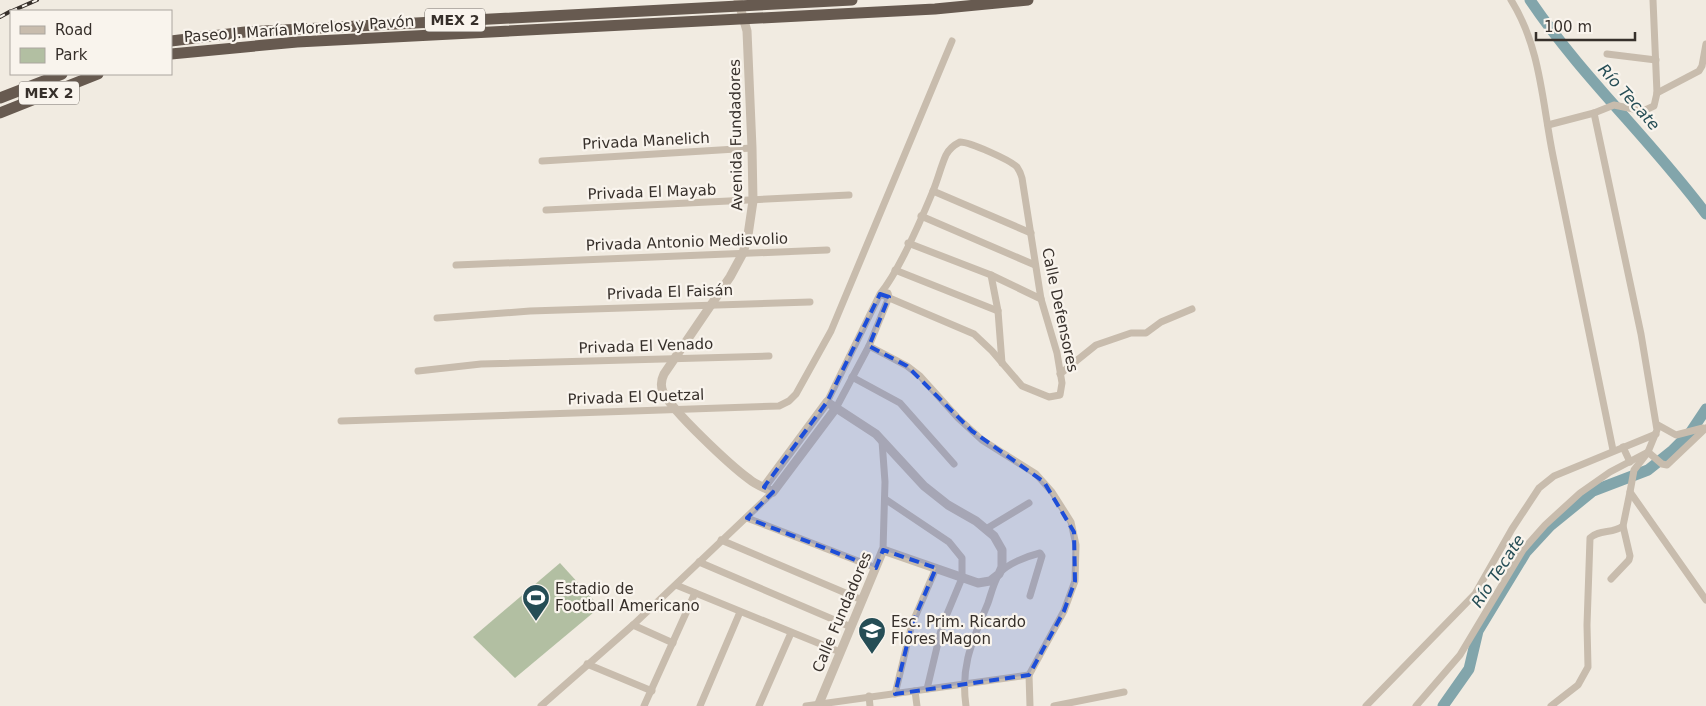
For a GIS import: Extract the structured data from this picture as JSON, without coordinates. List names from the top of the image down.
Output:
{
  "streets": {
    "highway": ["MEX 2", "Paseo J. María Morelos y Pavón"],
    "street": [
      "Avenida Fundadores",
      "Privada Manelich",
      "Privada El Mayab",
      "Privada Antonio Medisvolio",
      "Privada El Faisán",
      "Calle Defensores",
      "Privada El Venado",
      "Privada El Quetzal",
      "Calle Fundadores"
    ]
  },
  "crossings": [
    ["Paseo J. María Morelos y Pavón", "Avenida Fundadores"],
    ["Avenida Fundadores", "Privada Manelich"],
    ["Avenida Fundadores", "Privada El Mayab"],
    ["Avenida Fundadores", "Privada Antonio Medisvolio"],
    ["Avenida Fundadores", "Privada El Faisán"],
    ["Avenida Fundadores", "Privada El Venado"],
    ["Avenida Fundadores", "Privada El Quetzal"]
  ],
  "water": ["Río Tecate"],
  "places": {
    "sports": ["Estadio de Football Americano"],
    "school or university": ["Esc. Prim. Ricardo Flores Magon"]
  },
  "legend": ["Road", "Park"],
  "scale_bar": "100 m"
}
